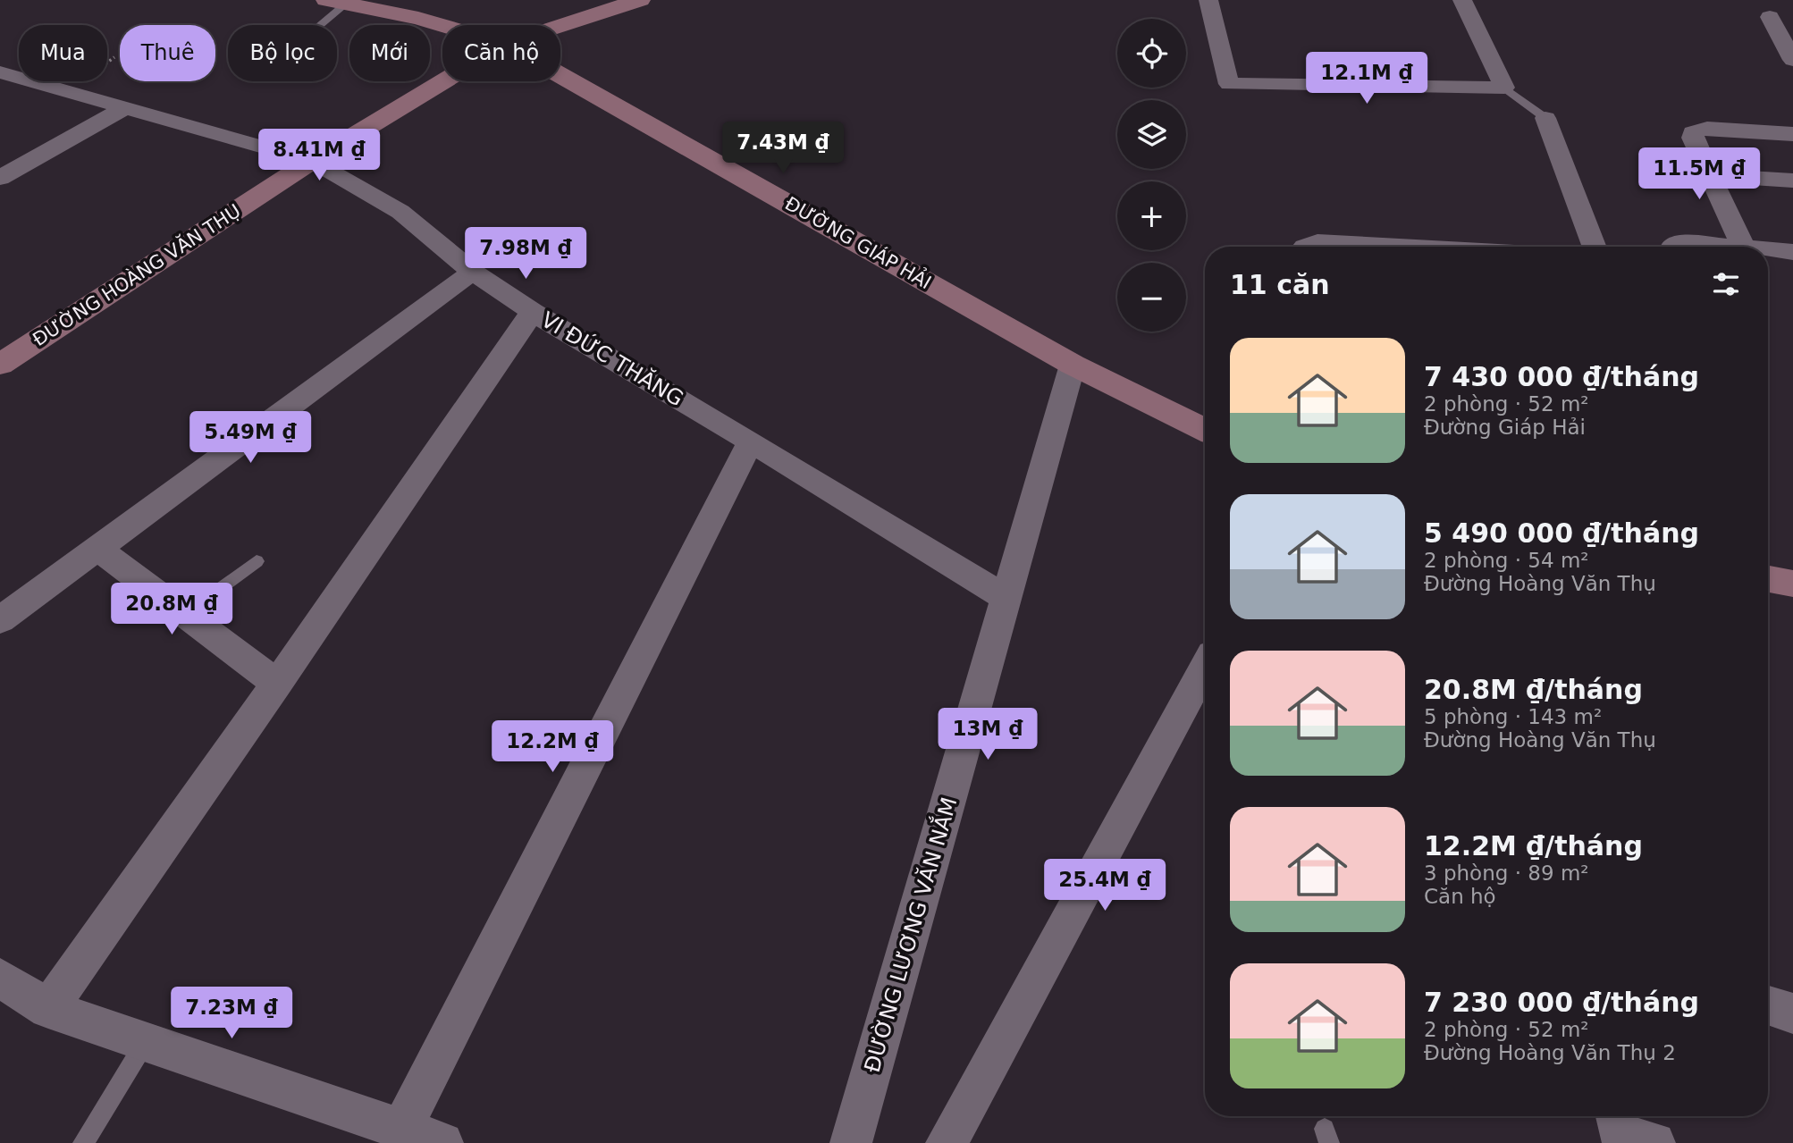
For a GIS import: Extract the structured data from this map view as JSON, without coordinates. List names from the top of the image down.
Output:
{
  "streets": {
    "street": [
      "ĐƯỜNG GIÁP HẢI",
      "ĐƯỜNG HOÀNG VĂN THỤ",
      "VI ĐỨC THĂNG",
      "ĐƯỜNG LƯƠNG VĂN NẮM"
    ]
  },
  "crossings": [
    ["ĐƯỜNG GIÁP HẢI", "ĐƯỜNG LƯƠNG VĂN NẮM"],
    ["ĐƯỜNG HOÀNG VĂN THỤ", "VI ĐỨC THĂNG"],
    ["VI ĐỨC THĂNG", "ĐƯỜNG LƯƠNG VĂN NẮM"]
  ],
  "page": {
    "map_buttons": ["+", "−"],
    "chip": [
      "Mua",
      "Thuê",
      "Bộ lọc",
      "Mới",
      "Căn hộ"
    ],
    "price": [
      "12.1M ₫",
      "7.43M ₫",
      "8.41M ₫",
      "11.5M ₫",
      "7.98M ₫",
      "5.49M ₫",
      "20.8M ₫",
      "13M ₫",
      "12.2M ₫",
      "25.4M ₫",
      "7.23M ₫"
    ],
    "heading": "11 căn",
    "list": [
      {
        "name": "7 430 000 ₫/tháng",
        "note": "2 phòng · 52 m² · Đường Giáp Hải"
      },
      {
        "name": "5 490 000 ₫/tháng",
        "note": "2 phòng · 54 m² · Đường Hoàng Văn Thụ"
      },
      {
        "name": "20.8M ₫/tháng",
        "note": "5 phòng · 143 m² · Đường Hoàng Văn Thụ"
      },
      {
        "name": "12.2M ₫/tháng",
        "note": "3 phòng · 89 m² · Căn hộ"
      },
      {
        "name": "7 230 000 ₫/tháng",
        "note": "2 phòng · 52 m² · Đường Hoàng Văn Thụ 2"
      }
    ]
  }
}
